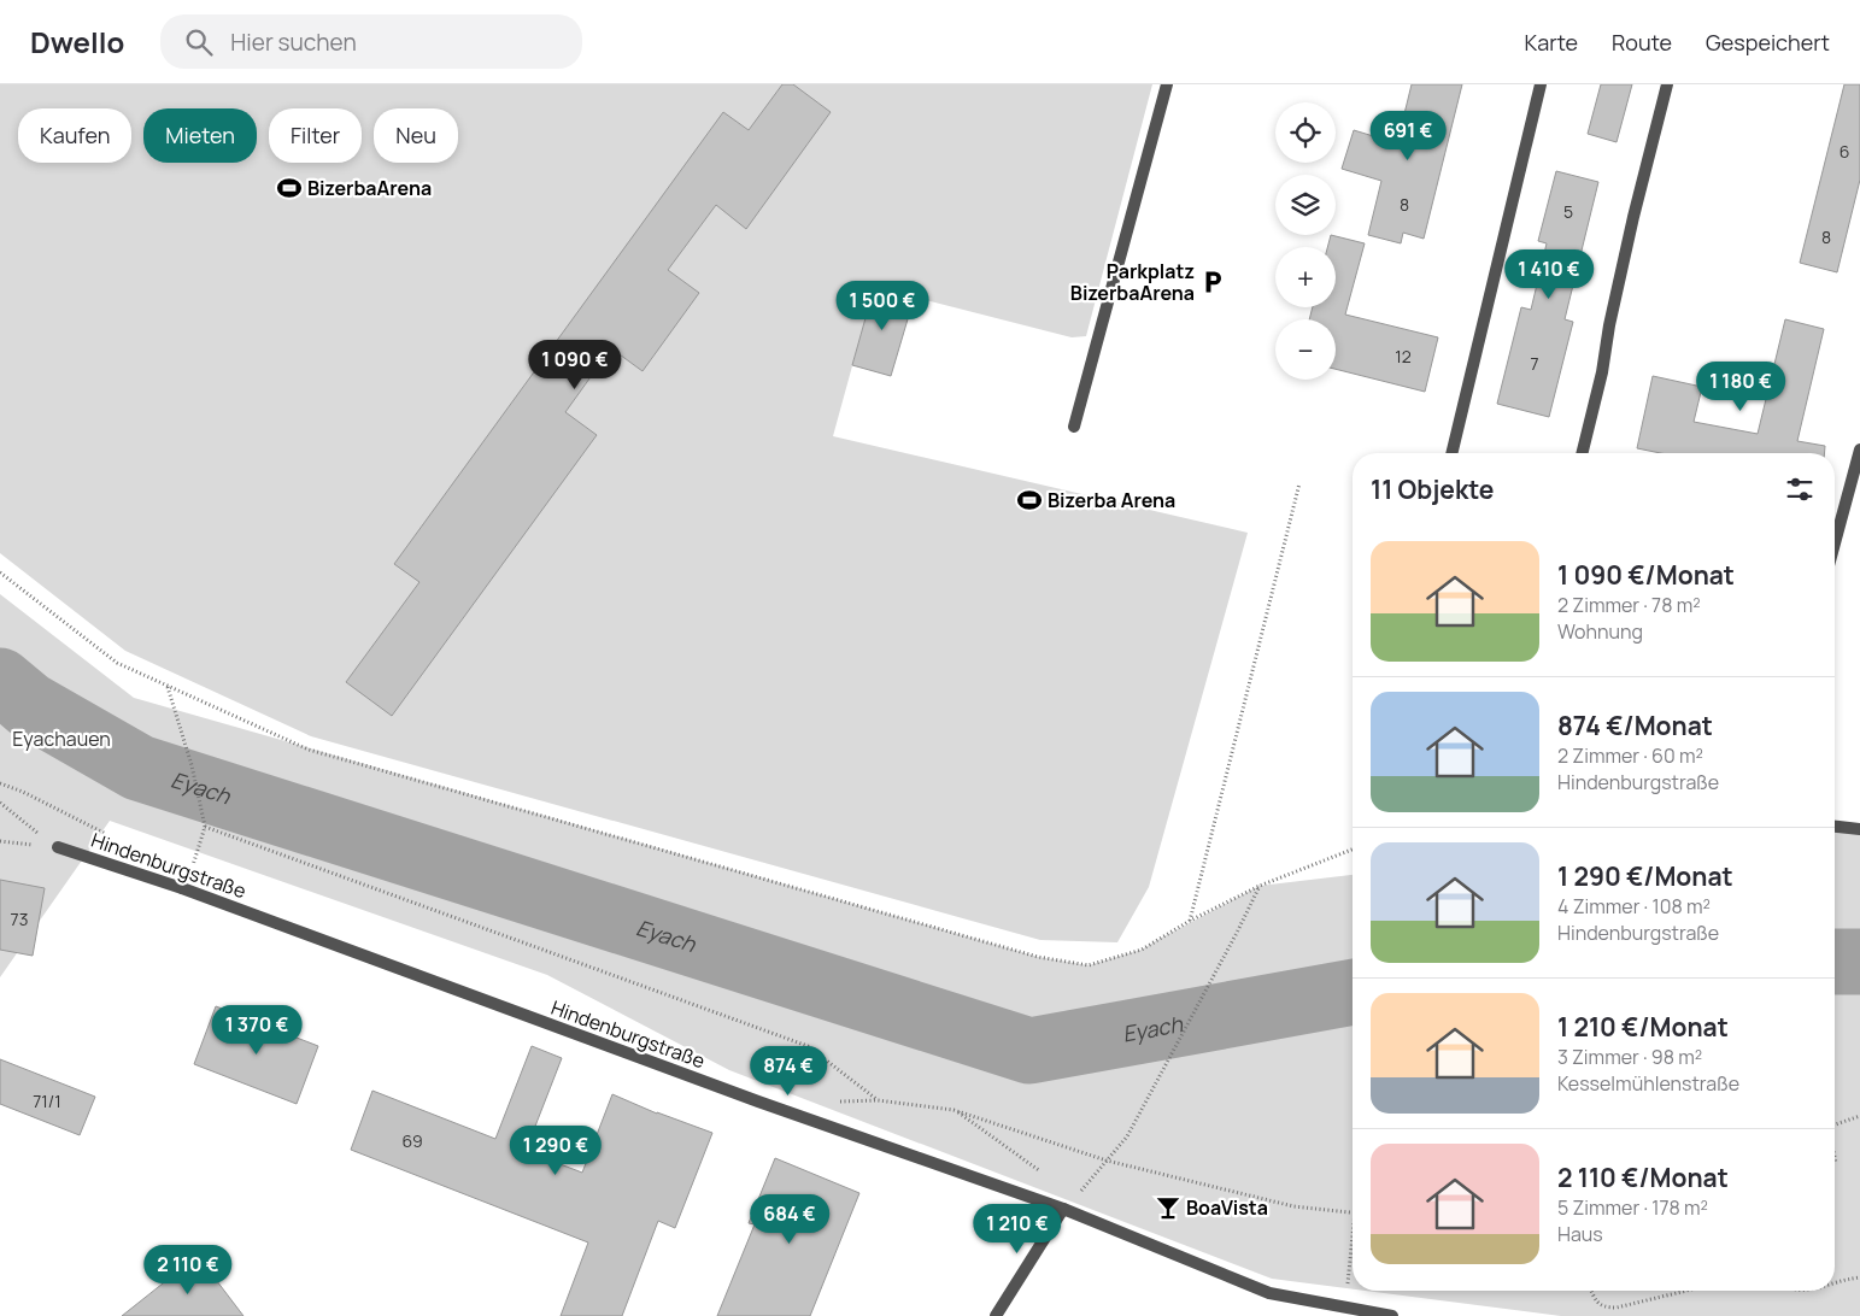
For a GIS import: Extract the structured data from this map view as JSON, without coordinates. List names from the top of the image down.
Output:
{
  "streets": {
    "street": ["Hindenburgstraße"]
  },
  "water": ["Eyach"],
  "parks": ["Eyachauen"],
  "places": {
    "sports": ["BizerbaArena", "Bizerba Arena"],
    "parking": ["Parkplatz BizerbaArena"],
    "bar": ["BoaVista"]
  },
  "house_numbers": [
    "6",
    "8",
    "5",
    "8",
    "12",
    "7",
    "73",
    "71/1",
    "69"
  ],
  "page": {
    "header": "Dwello",
    "search": "Hier suchen",
    "nav": ["Karte", "Route", "Gespeichert"],
    "map_buttons": ["+", "−"],
    "chip": [
      "Kaufen",
      "Mieten",
      "Filter",
      "Neu"
    ],
    "price": [
      "691 €",
      "1 410 €",
      "1 500 €",
      "1 090 €",
      "1 180 €",
      "1 370 €",
      "874 €",
      "1 290 €",
      "684 €",
      "1 210 €",
      "2 110 €"
    ],
    "heading": "11 Objekte",
    "list": [
      {
        "name": "1 090 €/Monat",
        "note": "2 Zimmer · 78 m² · Wohnung"
      },
      {
        "name": "874 €/Monat",
        "note": "2 Zimmer · 60 m² · Hindenburgstraße"
      },
      {
        "name": "1 290 €/Monat",
        "note": "4 Zimmer · 108 m² · Hindenburgstraße"
      },
      {
        "name": "1 210 €/Monat",
        "note": "3 Zimmer · 98 m² · Kesselmühlenstraße"
      },
      {
        "name": "2 110 €/Monat",
        "note": "5 Zimmer · 178 m² · Haus"
      }
    ]
  }
}
